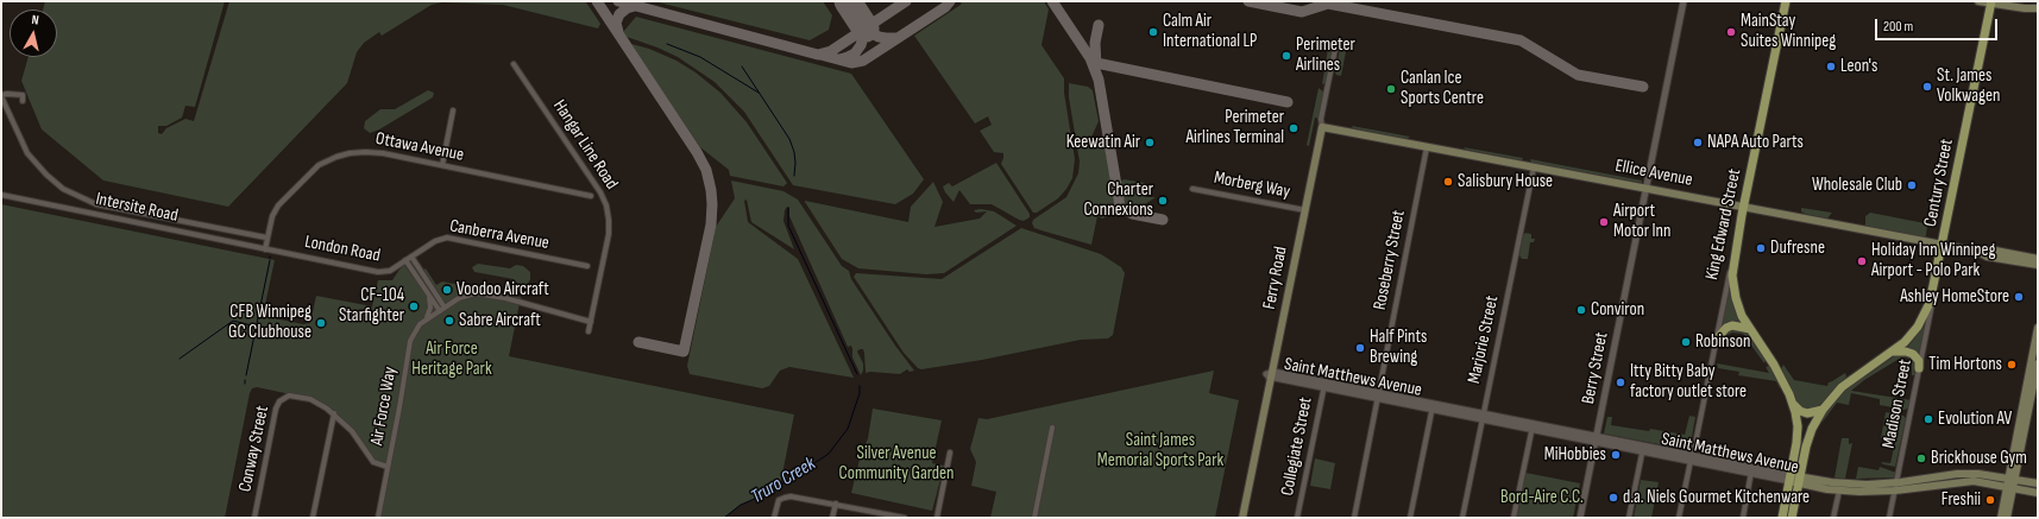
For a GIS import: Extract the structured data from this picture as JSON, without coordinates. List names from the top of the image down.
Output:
{
  "streets": {
    "main road": [
      "Ellice Avenue",
      "Century Street",
      "King Edward Street",
      "Ferry Road",
      "Saint Matthews Avenue"
    ],
    "street": [
      "Hangar Line Road",
      "Ottawa Avenue",
      "Morberg Way",
      "Intersite Road",
      "Canberra Avenue",
      "London Road",
      "Roseberry Street",
      "Marjorie Street",
      "Berry Street",
      "Madison Street",
      "Air Force Way",
      "Collegiate Street",
      "Conway Street"
    ]
  },
  "crossings": [
    ["Hangar Line Road", "Air Force Way"],
    ["Ottawa Avenue", "Intersite Road"],
    ["Ottawa Avenue", "London Road"],
    ["Ellice Avenue", "Century Street"],
    ["Ellice Avenue", "King Edward Street"],
    ["Ellice Avenue", "Roseberry Street"],
    ["Ellice Avenue", "Ferry Road"],
    ["Ellice Avenue", "Marjorie Street"],
    ["Ellice Avenue", "Berry Street"],
    ["Century Street", "King Edward Street"],
    ["Century Street", "Saint Matthews Avenue"],
    ["Century Street", "Madison Street"],
    ["Morberg Way", "Ferry Road"],
    ["Intersite Road", "London Road"],
    ["King Edward Street", "Saint Matthews Avenue"],
    ["Canberra Avenue", "London Road"],
    ["Roseberry Street", "Saint Matthews Avenue"],
    ["Ferry Road", "Saint Matthews Avenue"],
    ["Marjorie Street", "Saint Matthews Avenue"],
    ["Berry Street", "Saint Matthews Avenue"],
    ["Saint Matthews Avenue", "Madison Street"],
    ["Saint Matthews Avenue", "Collegiate Street"]
  ],
  "water": ["Truro Creek"],
  "parks": [
    "Air Force Heritage Park",
    "Saint James Memorial Sports Park",
    "Silver Avenue Community Garden",
    "Bord-Aire C.C."
  ],
  "places": [
    "Calm Air International LP",
    "MainStay Suites Winnipeg",
    "Perimeter Airlines",
    "Leon's",
    "St. James Volkwagen",
    "Canlan Ice Sports Centre",
    "Perimeter Airlines Terminal",
    "Keewatin Air",
    "NAPA Auto Parts",
    "Salisbury House",
    "Wholesale Club",
    "Charter Connexions",
    "Airport Motor Inn",
    "Dufresne",
    "Holiday Inn Winnipeg Airport - Polo Park",
    "Voodoo Aircraft",
    "Ashley HomeStore",
    "CF-104 Starfighter",
    "Conviron",
    "Sabre Aircraft",
    "CFB Winnipeg GC Clubhouse",
    "Robinson",
    "Half Pints Brewing",
    "Tim Hortons",
    "Itty Bitty Baby factory outlet store",
    "Evolution AV",
    "MiHobbies",
    "Brickhouse Gym",
    "d.a. Niels Gourmet Kitchenware",
    "Freshii"
  ],
  "scale_bar": "200 m",
  "north": "top"
}
